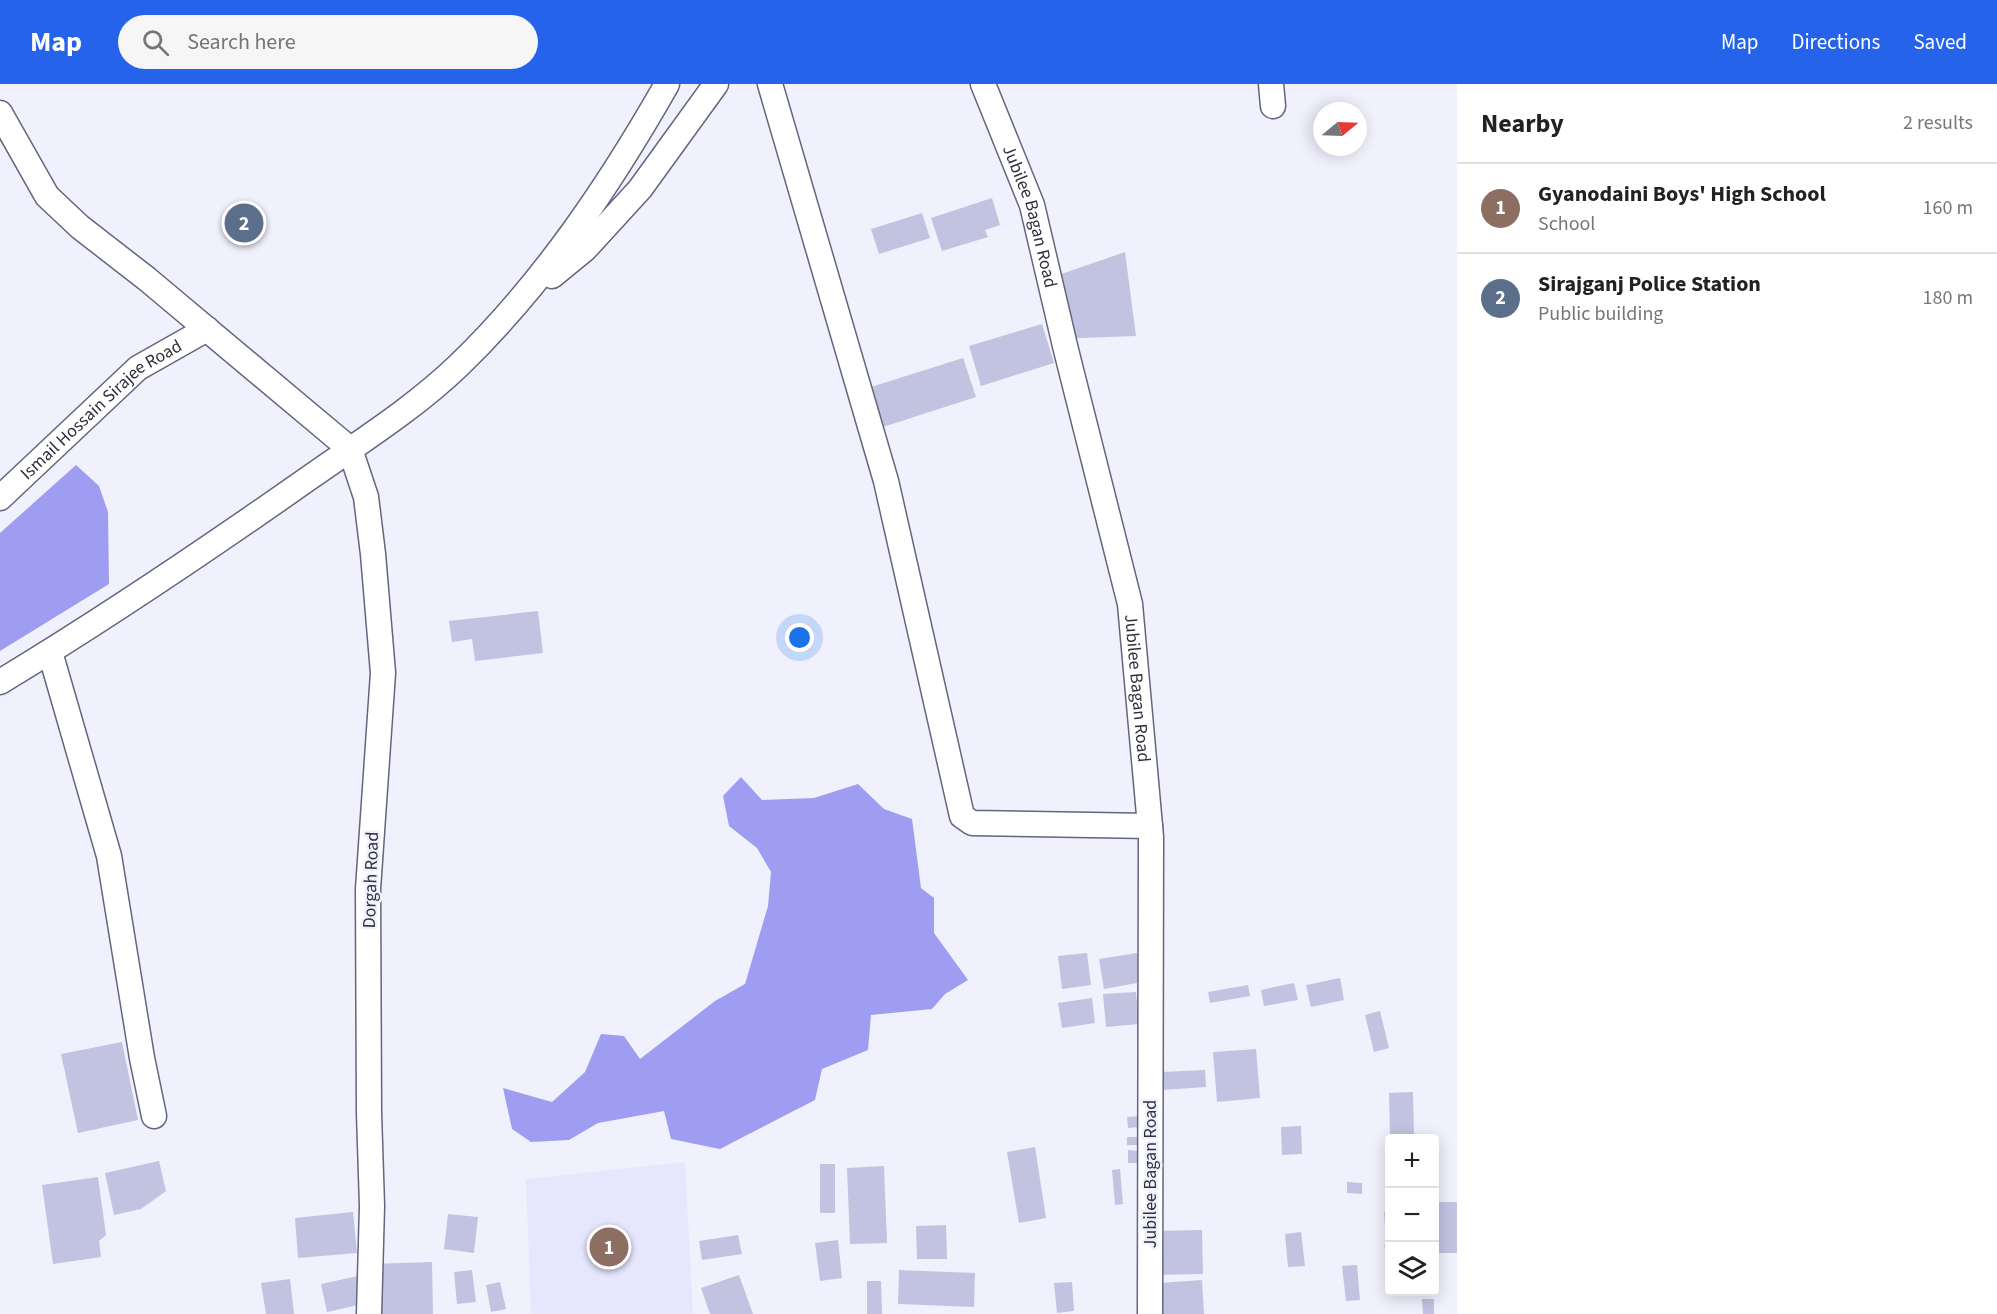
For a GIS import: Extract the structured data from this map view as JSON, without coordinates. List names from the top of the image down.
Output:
{
  "streets": {
    "street": ["Jubilee Bagan Road", "Ismail Hossain Sirajee Road", "Dorgah Road"]
  },
  "north": "right",
  "page": {
    "header": "Map",
    "search": "Search here",
    "nav": ["Map", "Directions", "Saved"],
    "heading": ["Nearby", "2 results"],
    "list": [
      {
        "mark": "1",
        "name": "Gyanodaini Boys' High School",
        "note": "School",
        "value": "160 m"
      },
      {
        "mark": "2",
        "name": "Sirajganj Police Station",
        "note": "Public building",
        "value": "180 m"
      }
    ],
    "pins": ["2", "1"],
    "map_buttons": ["+", "−"]
  }
}
